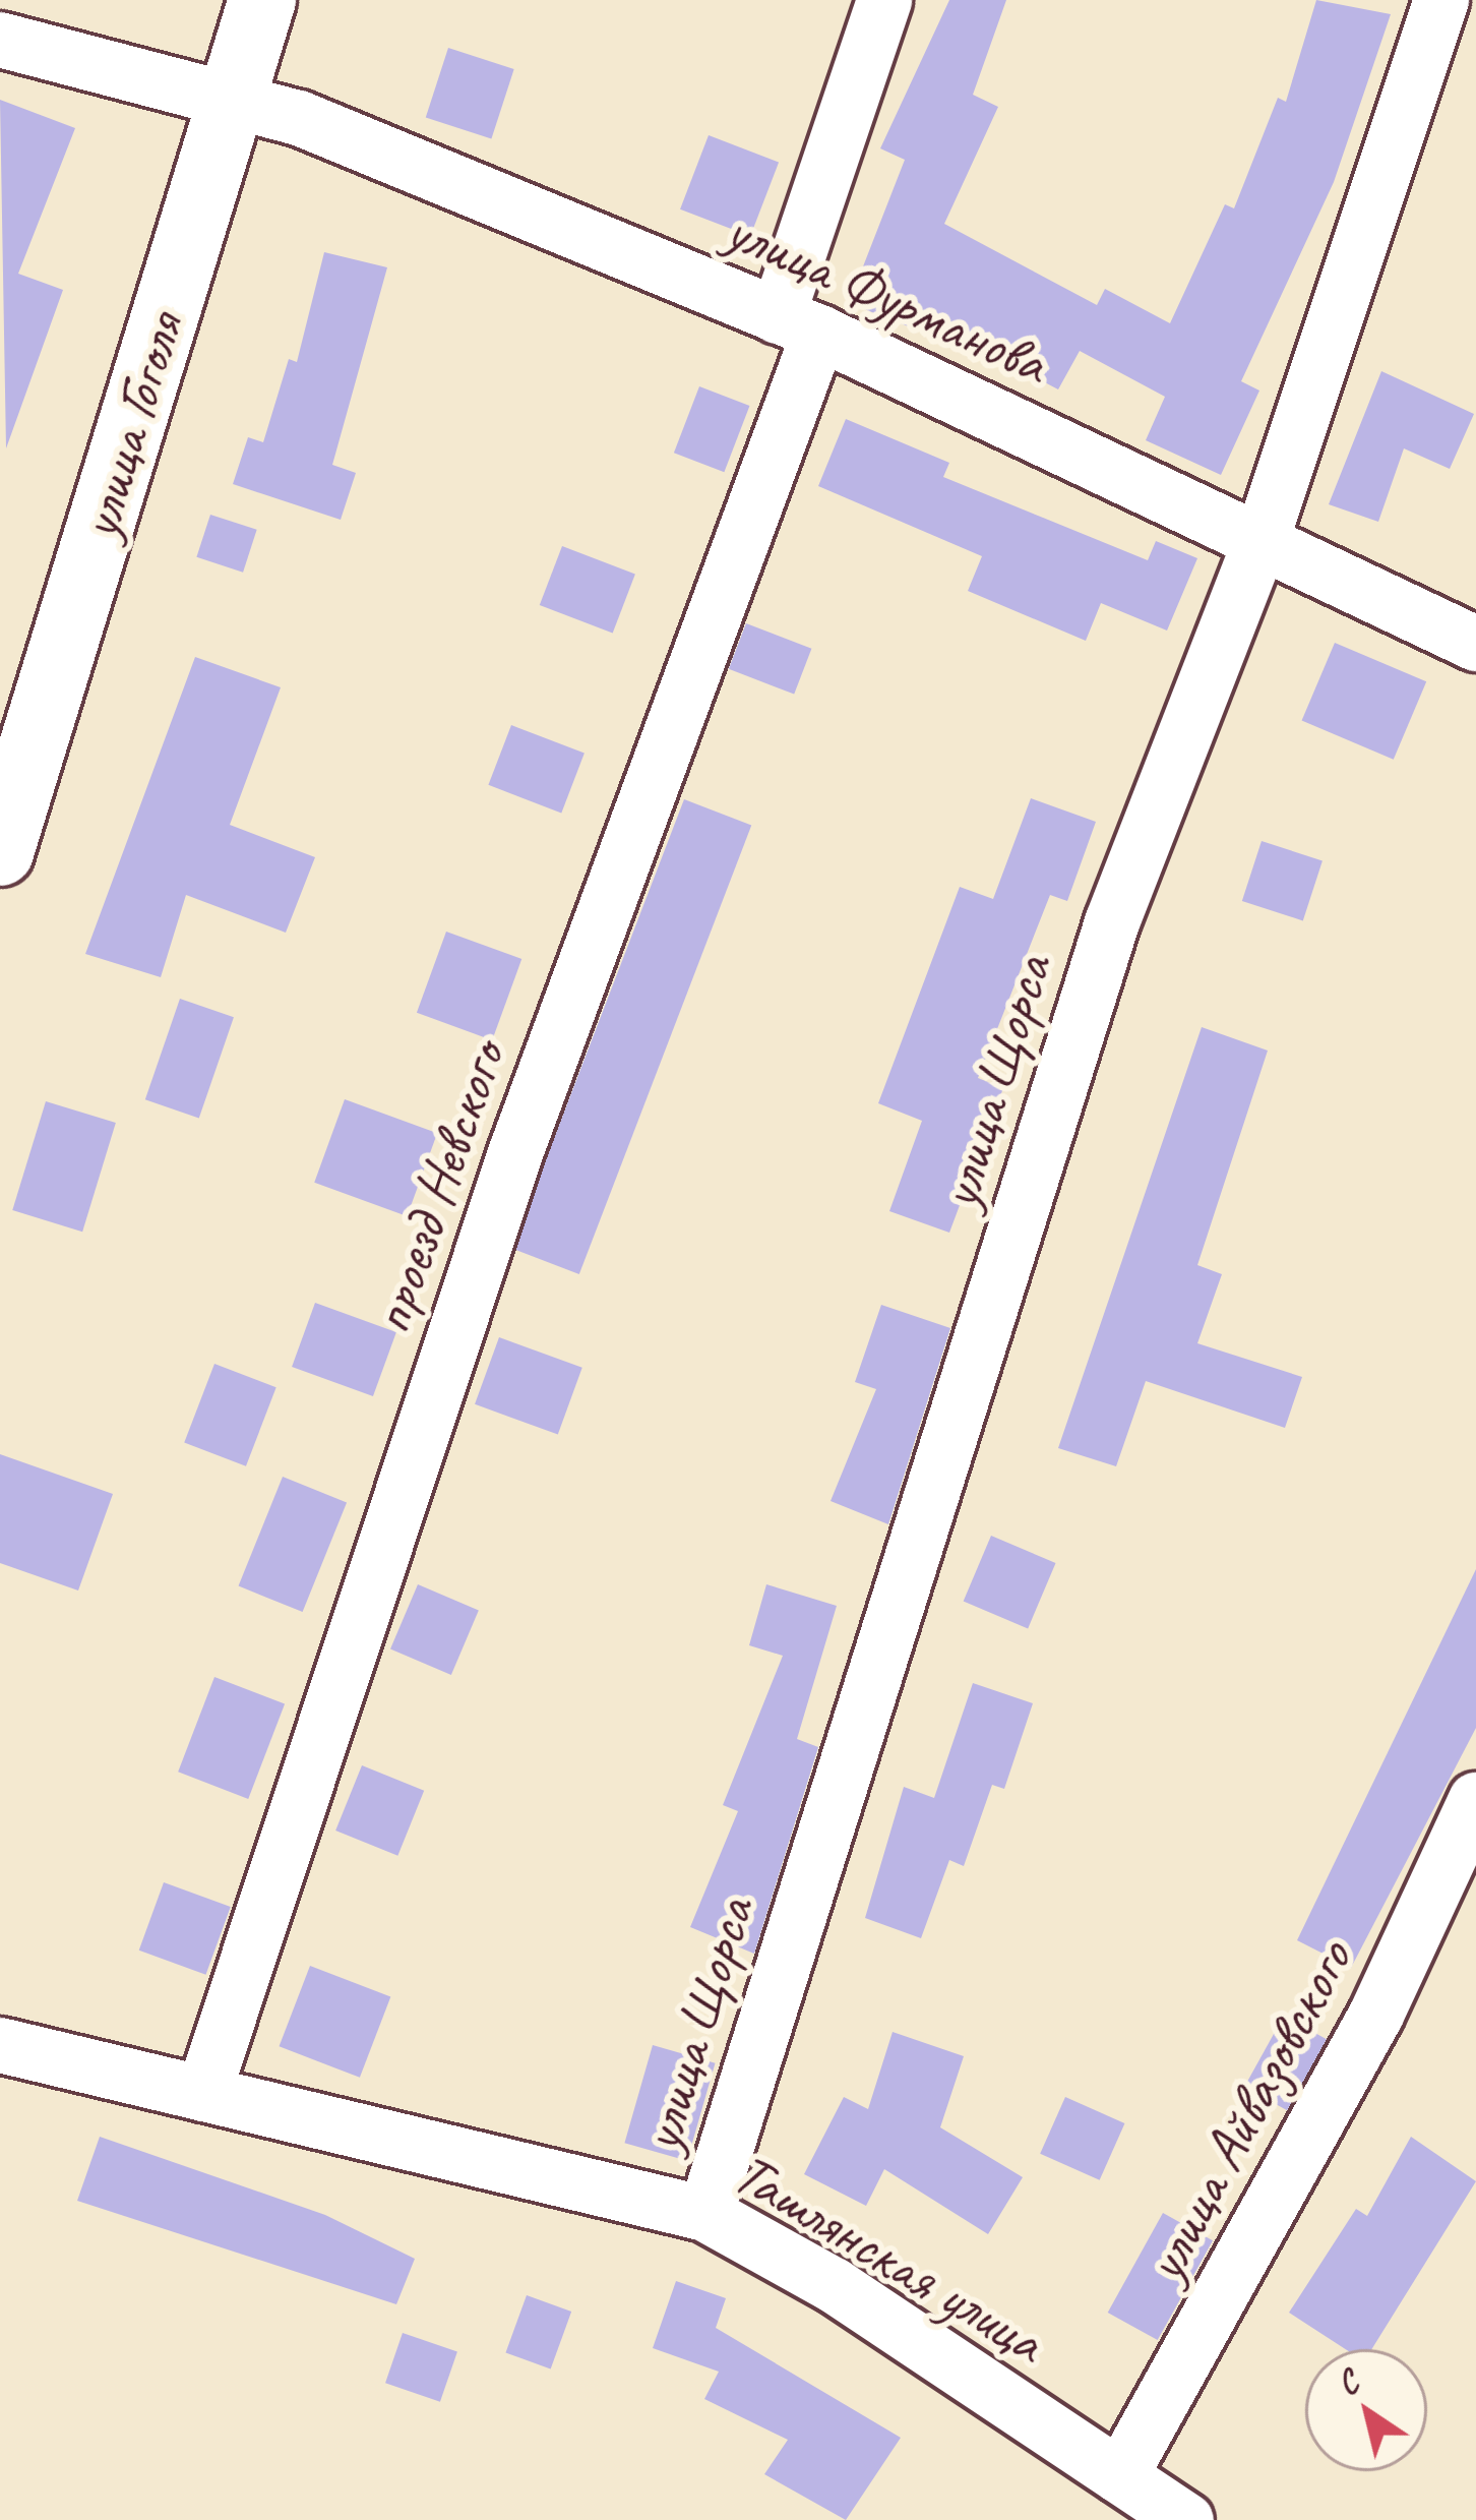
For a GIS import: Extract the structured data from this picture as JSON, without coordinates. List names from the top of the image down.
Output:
{
  "streets": {
    "street": [
      "улица Фурманова",
      "улица Гоголя",
      "улица Щорса",
      "проезд Невского",
      "улица Айвазовского",
      "Ташлянская улица"
    ]
  },
  "crossings": [
    ["улица Фурманова", "улица Гоголя"],
    ["улица Фурманова", "улица Щорса"],
    ["улица Фурманова", "проезд Невского"],
    ["улица Щорса", "Ташлянская улица"],
    ["проезд Невского", "Ташлянская улица"],
    ["улица Айвазовского", "Ташлянская улица"]
  ],
  "north": "top left"
}
